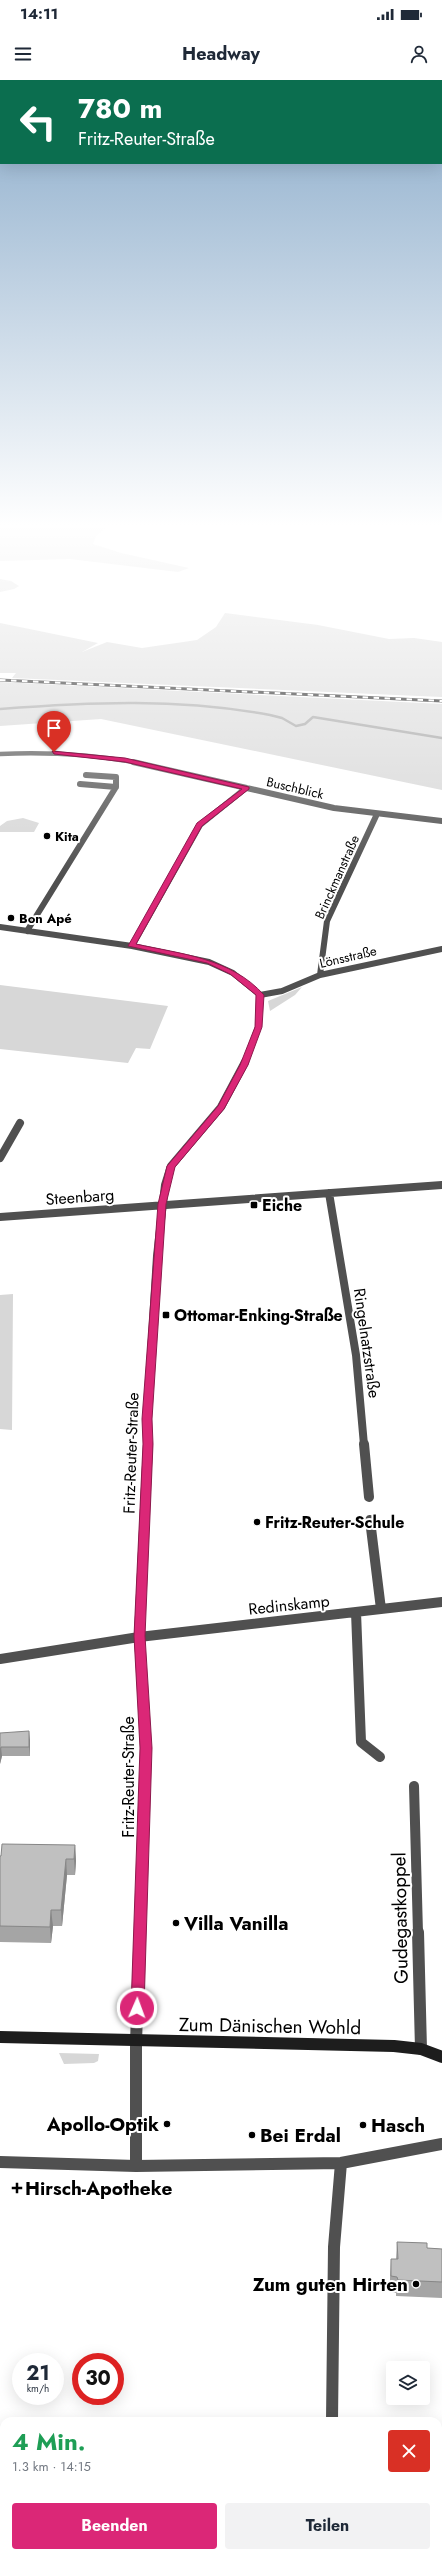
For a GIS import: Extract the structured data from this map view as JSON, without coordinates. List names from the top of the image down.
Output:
{
  "streets": {
    "street": [
      "Buschblick",
      "Brinckmanstraße",
      "Lönsstraße",
      "Steenbarg",
      "Ringelnatzstraße",
      "Fritz-Reuter-Straße",
      "Redinskamp",
      "Gudegastkoppel",
      "Zum Dänischen Wohld"
    ]
  },
  "crossings": [
    ["Buschblick", "Brinckmanstraße"],
    ["Brinckmanstraße", "Lönsstraße"],
    ["Lönsstraße", "Fritz-Reuter-Straße"],
    ["Steenbarg", "Fritz-Reuter-Straße"],
    ["Fritz-Reuter-Straße", "Redinskamp"],
    ["Fritz-Reuter-Straße", "Zum Dänischen Wohld"],
    ["Gudegastkoppel", "Zum Dänischen Wohld"]
  ],
  "places": {
    "other": [
      "Kita",
      "Bon Apé",
      "Fritz-Reuter-Schule",
      "Villa Vanilla",
      "Apollo-Optik",
      "Hasch",
      "Bei Erdal",
      "Zum guten Hirten"
    ],
    "transit": ["Eiche", "Ottomar-Enking-Straße"],
    "health": ["Hirsch-Apotheke"]
  },
  "page": {
    "status": "14:11",
    "header": "Headway",
    "turn": ["780 m", "Fritz-Reuter-Straße"],
    "speed": "21 km/h",
    "limit": "30",
    "heading": ["4 Min.", "1.3 km · 14:15"],
    "buttons": ["Beenden", "Teilen"]
  }
}
